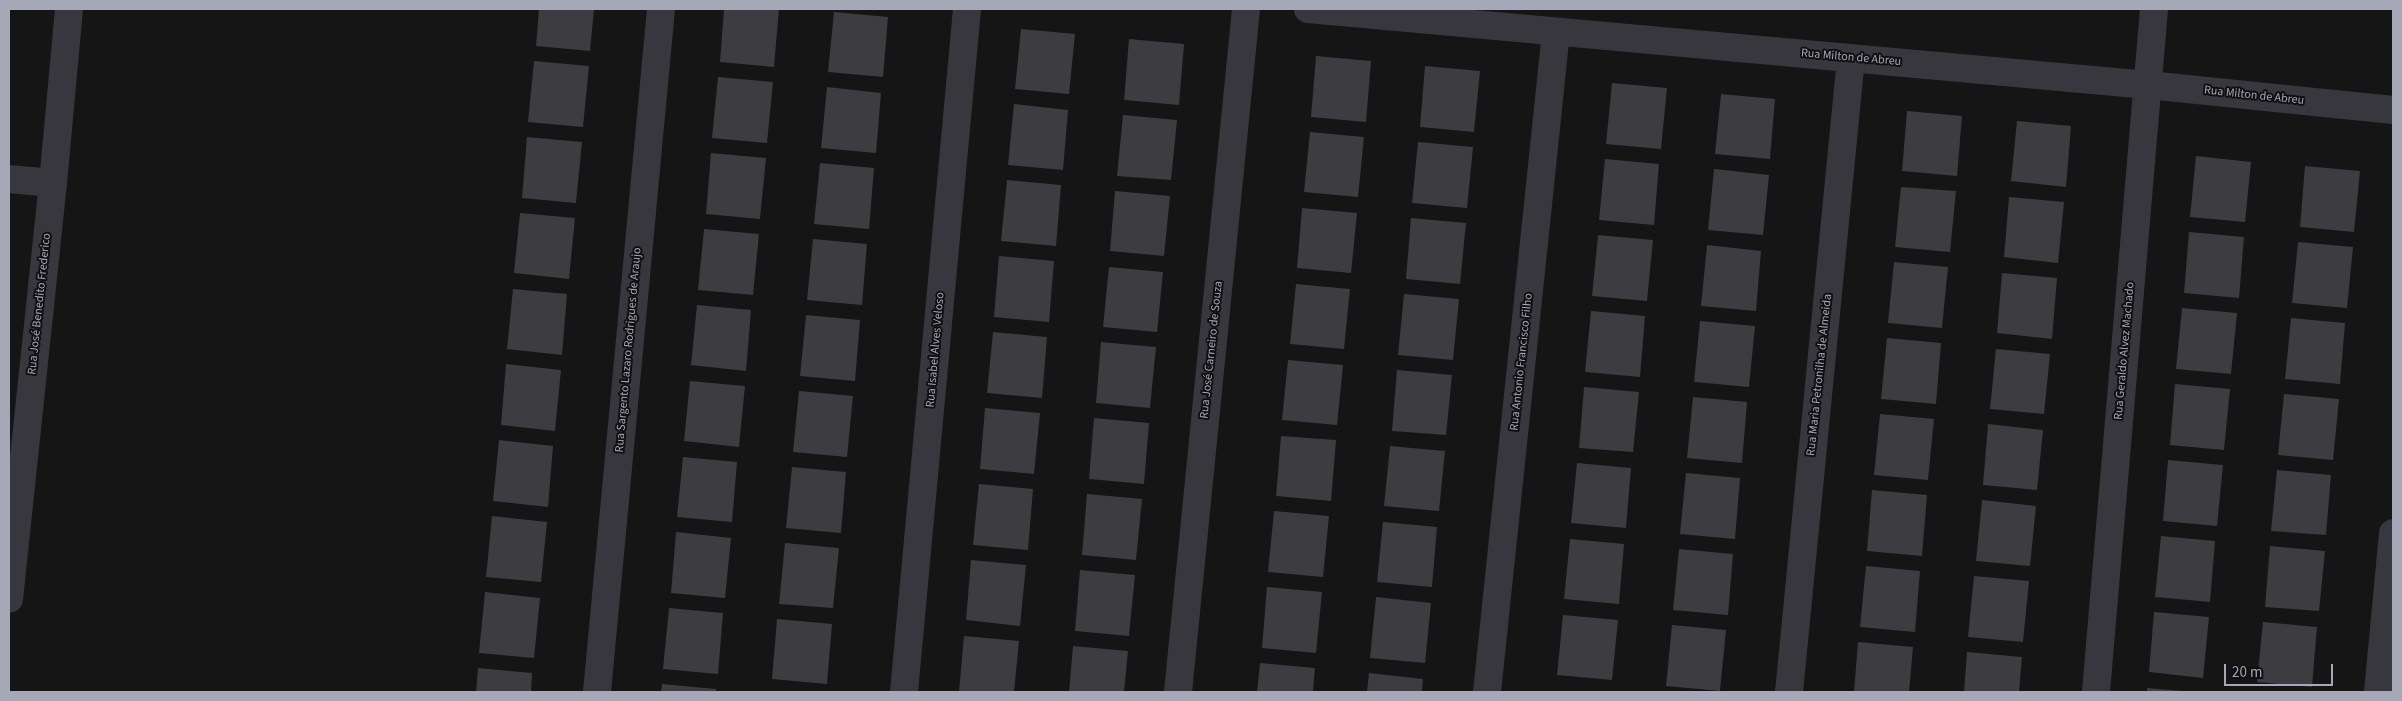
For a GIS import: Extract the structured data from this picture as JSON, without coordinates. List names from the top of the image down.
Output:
{
  "streets": {
    "street": [
      "Rua Milton de Abreu",
      "Rua José Benedito Frederico",
      "Rua Sargento Lazaro Rodrigues de Araujo",
      "Rua Isabel Alves Veloso",
      "Rua José Carneiro de Souza",
      "Rua Geraldo Alvez Machado",
      "Rua Antonio Francisco Filho",
      "Rua Maria Petronilha de Almeida"
    ]
  },
  "crossings": [
    ["Rua Milton de Abreu", "Rua Geraldo Alvez Machado"],
    ["Rua Milton de Abreu", "Rua Antonio Francisco Filho"],
    ["Rua Milton de Abreu", "Rua Maria Petronilha de Almeida"]
  ],
  "scale_bar": "20 m"
}
